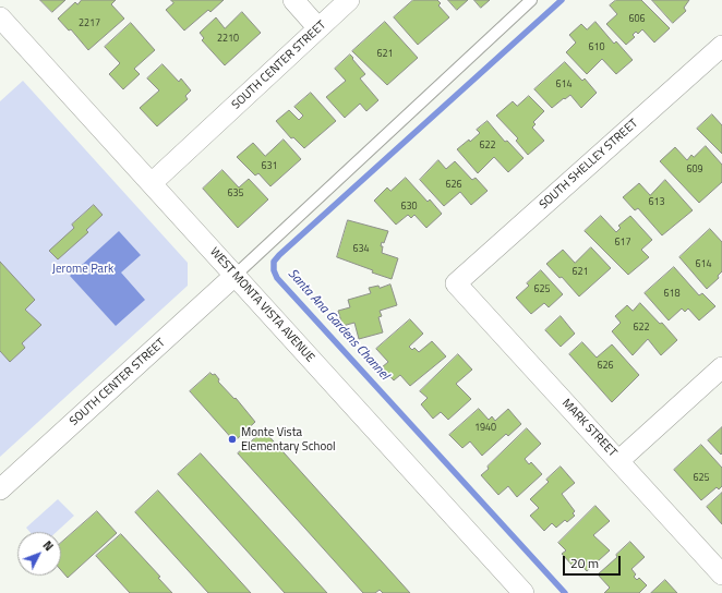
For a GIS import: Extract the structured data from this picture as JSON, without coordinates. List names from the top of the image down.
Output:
{
  "streets": {
    "street": [
      "SOUTH CENTER STREET",
      "SOUTH SHELLEY STREET",
      "WEST MONTA VISTA AVENUE",
      "MARK STREET"
    ]
  },
  "crossings": [
    ["SOUTH CENTER STREET", "WEST MONTA VISTA AVENUE"],
    ["SOUTH SHELLEY STREET", "MARK STREET"]
  ],
  "water": ["Santa Ana Gardens Channel"],
  "parks": ["Jerome Park"],
  "places": ["Monte Vista Elementary School"],
  "house_numbers": [
    "606",
    "2217",
    "2210",
    "610",
    "621",
    "614",
    "622",
    "631",
    "609",
    "626",
    "635",
    "613",
    "630",
    "617",
    "634",
    "614",
    "621",
    "625",
    "618",
    "622",
    "626",
    "1940",
    "625"
  ],
  "scale_bar": "20 m",
  "north": "top right"
}
